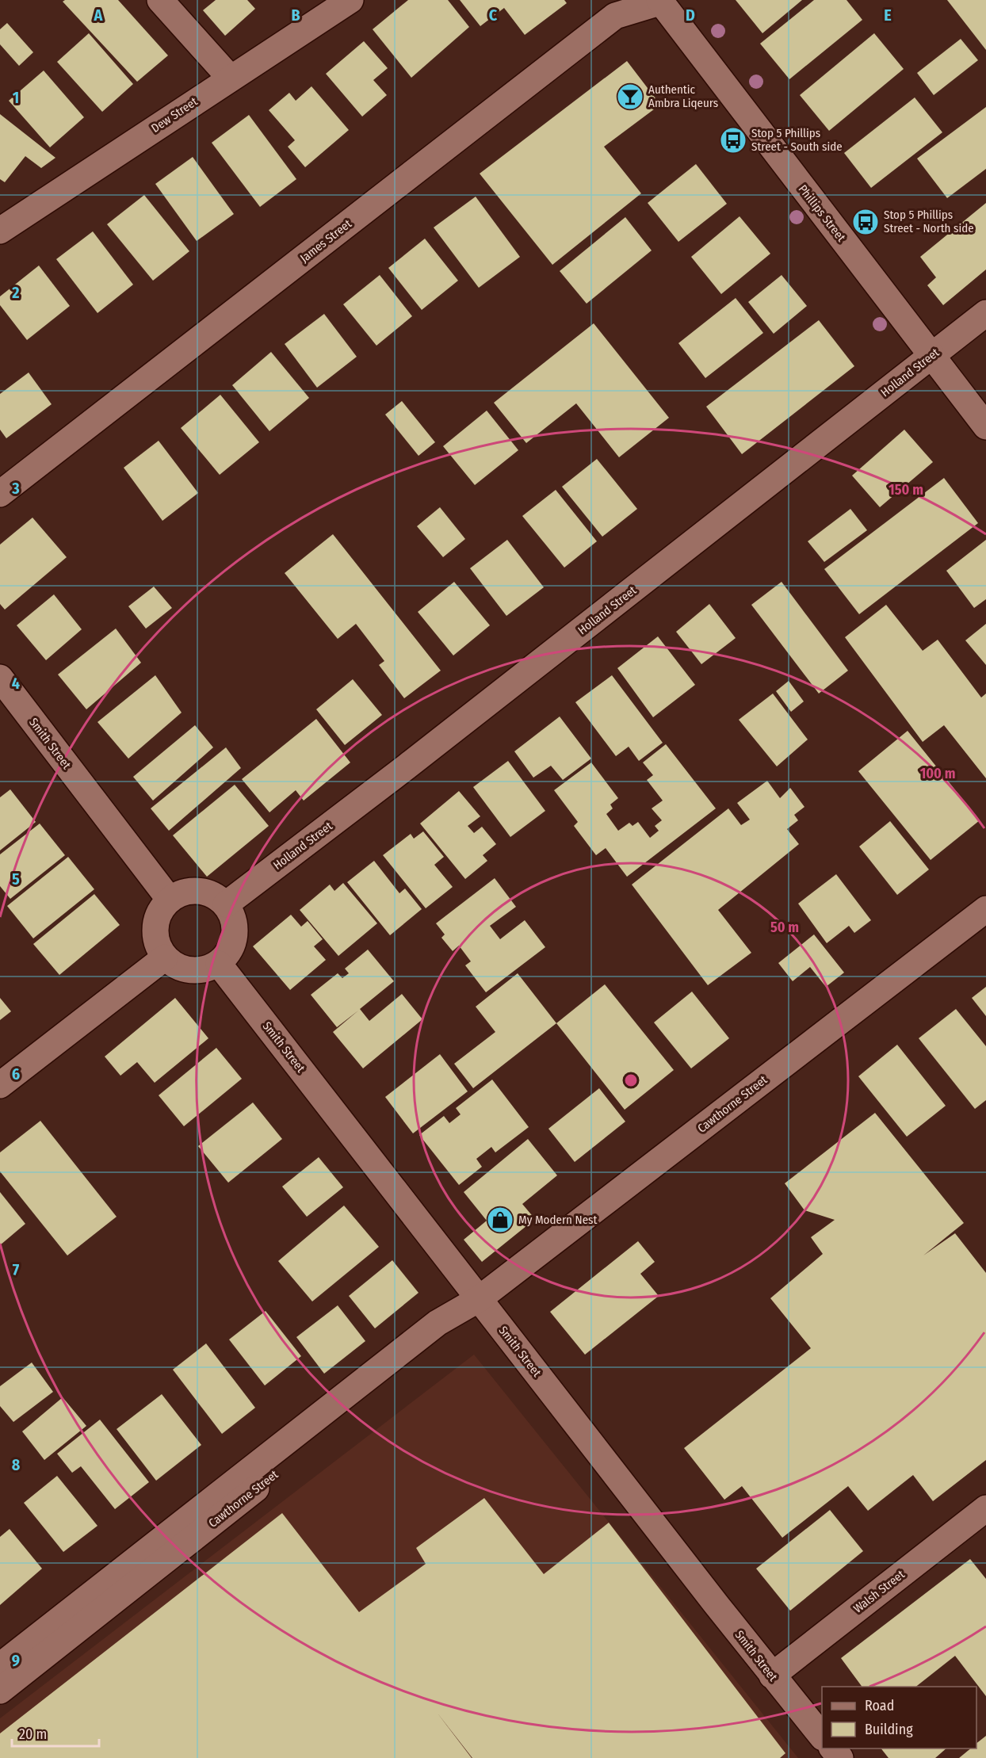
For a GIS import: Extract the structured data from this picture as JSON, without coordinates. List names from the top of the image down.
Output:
{
  "streets": {
    "street": [
      "Dew Street",
      "Phillips Street",
      "James Street",
      "Holland Street",
      "Smith Street",
      "Cawthorne Street",
      "Walsh Street"
    ]
  },
  "crossings": [
    ["Phillips Street", "James Street"],
    ["Phillips Street", "Holland Street"],
    ["Holland Street", "Smith Street"],
    ["Smith Street", "Cawthorne Street"],
    ["Smith Street", "Walsh Street"]
  ],
  "places": {
    "bar": ["Authentic Ambra Liqeurs"],
    "bus stop": ["Stop 5 Phillips Street - South side", "Stop 5 Phillips Street - North side"],
    "shop": ["My Modern Nest"]
  },
  "legend": ["Road", "Building"],
  "scale_bar": "20 m",
  "grid": {
    "columns": [
      "A",
      "B",
      "C",
      "D",
      "E"
    ],
    "rows": [
      "1",
      "2",
      "3",
      "4",
      "5",
      "6",
      "7",
      "8",
      "9"
    ]
  },
  "rings": ["150 m", "100 m", "50 m"]
}
